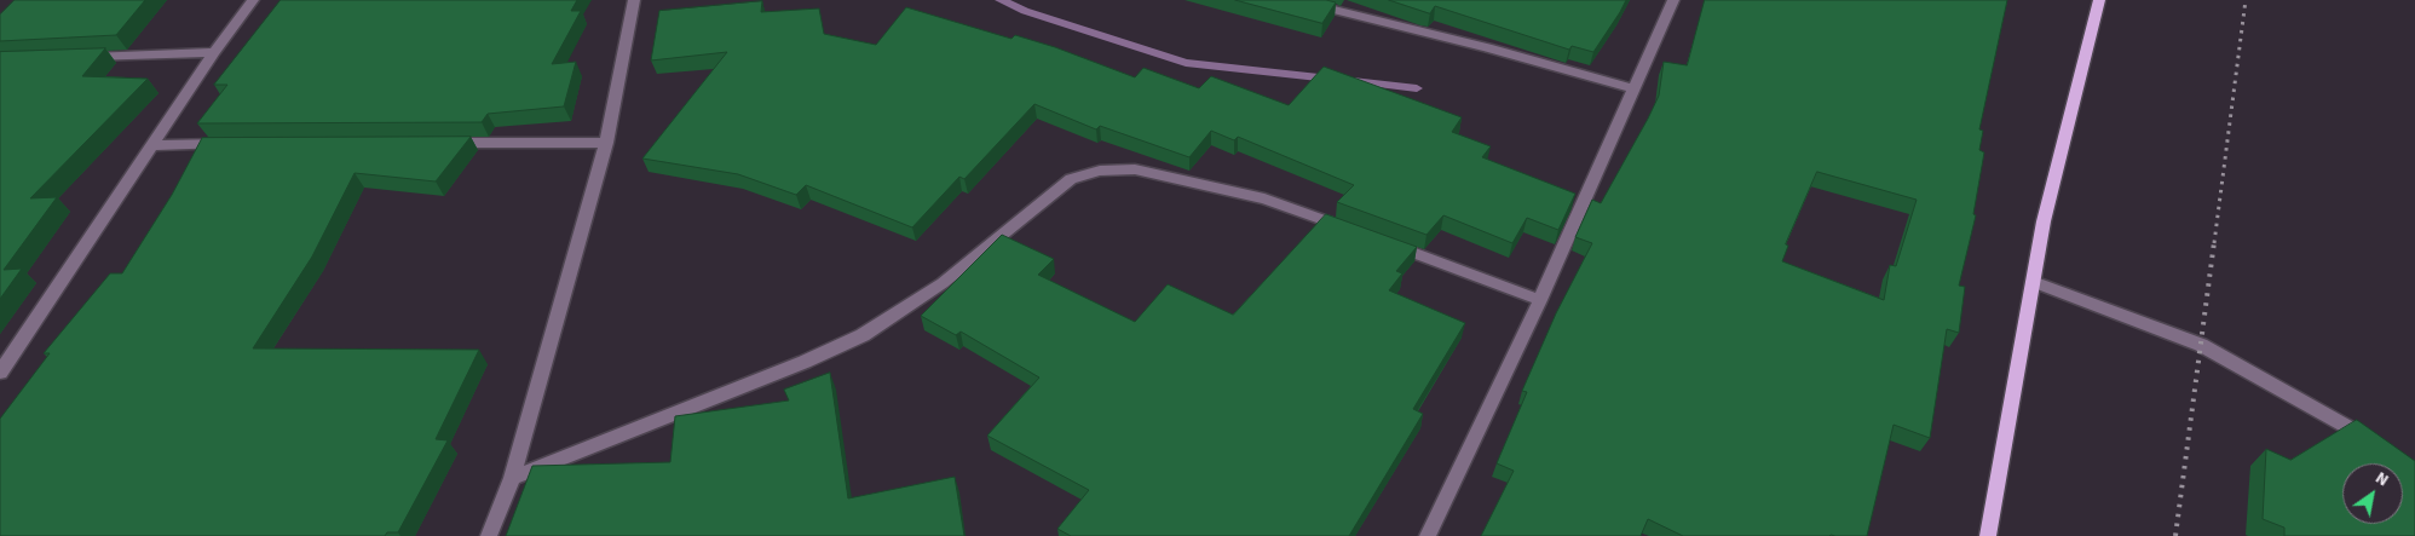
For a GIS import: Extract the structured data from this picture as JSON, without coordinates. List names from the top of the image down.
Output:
{
  "north": "top right"
}
